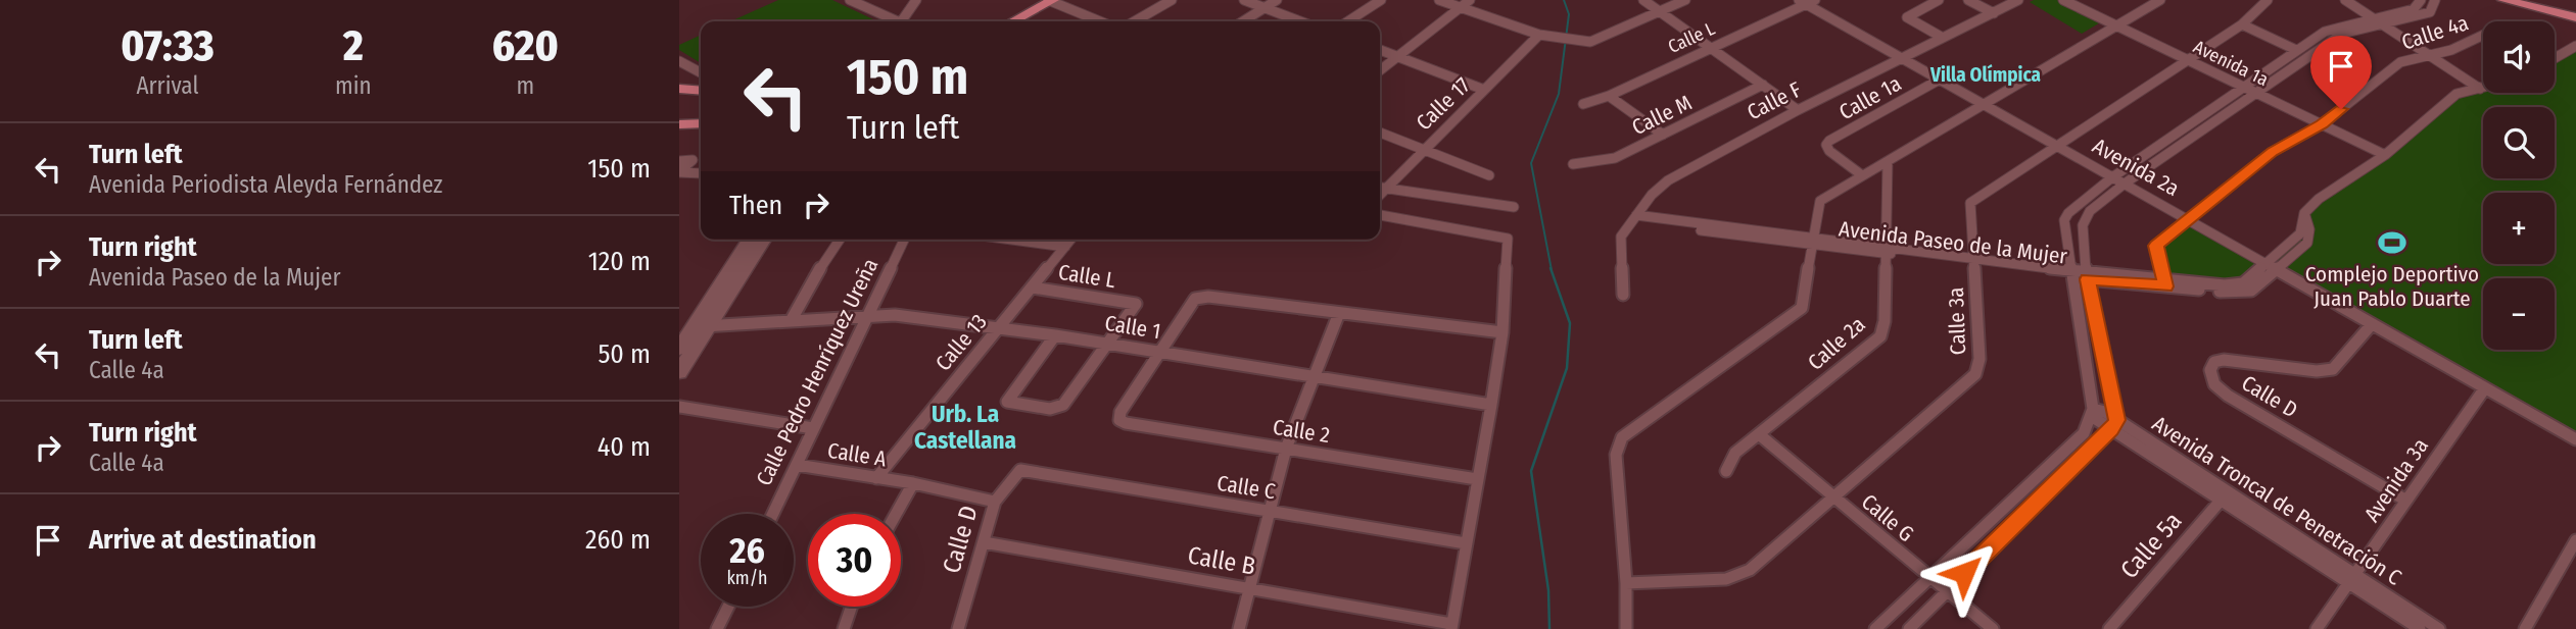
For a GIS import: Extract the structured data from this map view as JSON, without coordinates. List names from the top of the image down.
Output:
{
  "streets": {
    "street": [
      "Calle 4a",
      "Calle L",
      "Avenida 1a",
      "Calle 1a",
      "Calle F",
      "Calle 17",
      "Calle M",
      "Avenida 2a",
      "Avenida Paseo de la Mujer",
      "Calle 3a",
      "Calle 1",
      "Calle 13",
      "Calle 2a",
      "Calle Pedro Henríquez Ureña",
      "Calle D",
      "Calle 2",
      "Calle A",
      "Avenida 3a",
      "Calle C",
      "Avenida Troncal de Penetración C",
      "Calle G",
      "Calle 5a",
      "Calle B"
    ]
  },
  "crossings": [
    ["Calle 4a", "Avenida 1a"],
    ["Calle 4a", "Avenida 2a"],
    ["Calle 4a", "Avenida Paseo de la Mujer"],
    ["Calle L", "Avenida 2a"],
    ["Calle L", "Calle 1"],
    ["Calle L", "Calle 13"],
    ["Avenida 1a", "Avenida Paseo de la Mujer"],
    ["Avenida 1a", "Calle 3a"],
    ["Calle 1a", "Avenida 2a"],
    ["Calle F", "Avenida 2a"],
    ["Calle F", "Avenida Paseo de la Mujer"],
    ["Avenida 2a", "Avenida Paseo de la Mujer"],
    ["Avenida 2a", "Calle 3a"],
    ["Avenida 2a", "Calle D"],
    ["Avenida 2a", "Avenida 3a"],
    ["Avenida Paseo de la Mujer", "Calle 3a"],
    ["Avenida Paseo de la Mujer", "Calle 2a"],
    ["Calle 3a", "Calle G"],
    ["Calle 1", "Calle 13"],
    ["Calle 1", "Calle Pedro Henríquez Ureña"],
    ["Calle 1", "Calle 2"],
    ["Calle 13", "Calle A"],
    ["Calle 2a", "Calle G"],
    ["Calle Pedro Henríquez Ureña", "Calle A"],
    ["Calle D", "Calle A"],
    ["Calle D", "Avenida 3a"],
    ["Calle D", "Calle C"],
    ["Calle D", "Calle B"],
    ["Avenida 3a", "Avenida Troncal de Penetración C"],
    ["Avenida Troncal de Penetración C", "Calle 5a"]
  ],
  "districts": ["Villa Olímpica", "Urb. La Castellana"],
  "places": {
    "sports": ["Complejo Deportivo Juan Pablo Duarte"]
  },
  "page": {
    "eta": [
      "07:33",
      "Arrival",
      "2",
      "min",
      "620",
      "m"
    ],
    "map_buttons": ["+", "−"],
    "turn": ["150 m", "Turn left"],
    "list": [
      {
        "name": "Turn left",
        "note": "Avenida Periodista Aleyda Fernández",
        "value": "150 m"
      },
      {
        "name": "Turn right",
        "note": "Avenida Paseo de la Mujer",
        "value": "120 m"
      },
      {
        "name": "Turn left",
        "note": "Calle 4a",
        "value": "50 m"
      },
      {
        "name": "Turn right",
        "note": "Calle 4a",
        "value": "40 m"
      },
      {
        "name": "Arrive at destination",
        "value": "260 m"
      }
    ],
    "then": "Then",
    "speed": "26 km/h",
    "limit": "30"
  }
}
